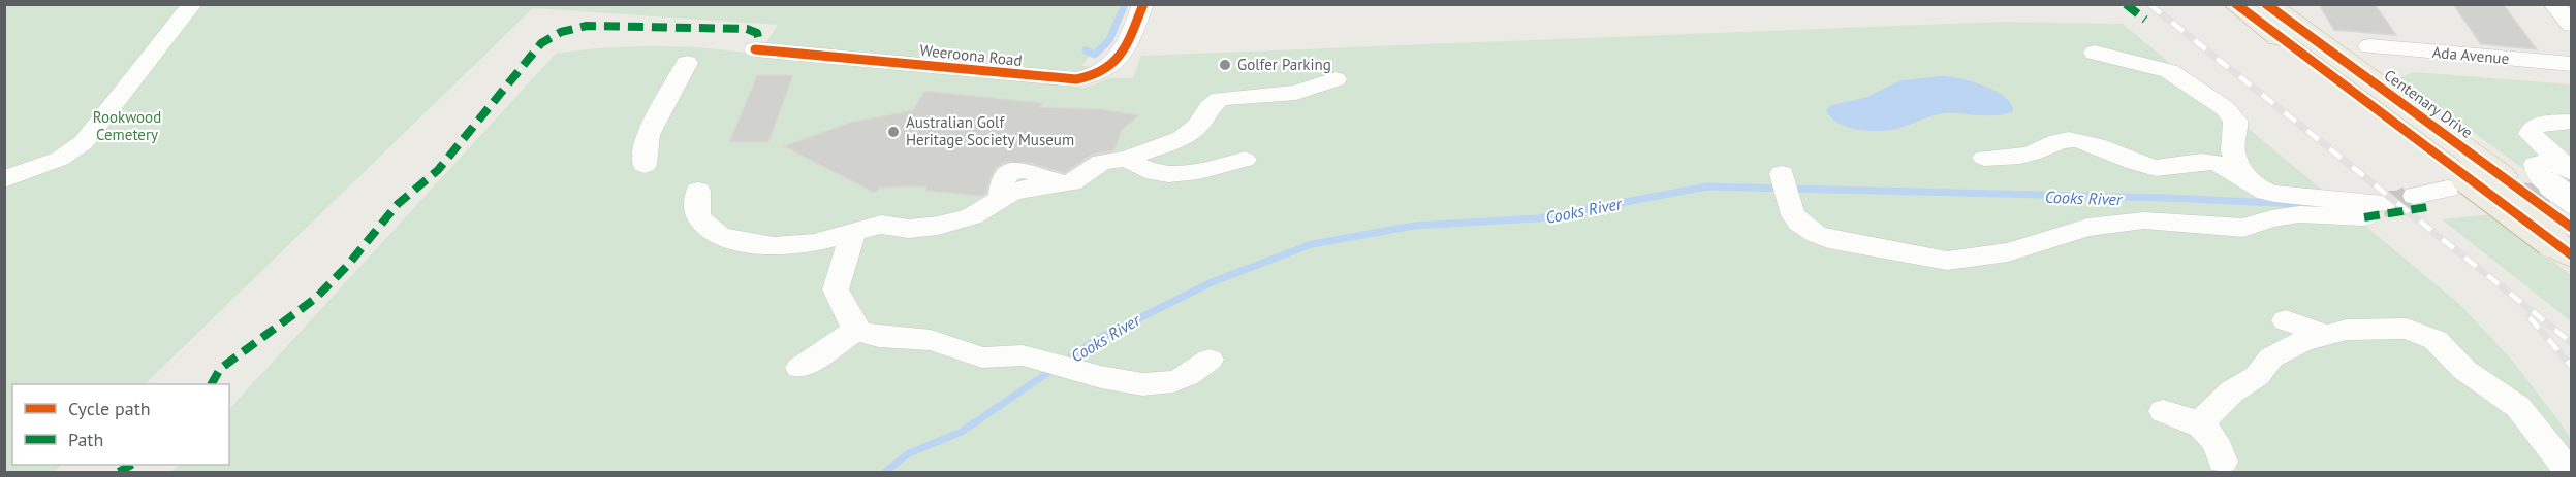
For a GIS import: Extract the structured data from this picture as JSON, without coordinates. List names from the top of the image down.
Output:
{
  "streets": {
    "highway": ["Centenary Drive"],
    "street": ["Weeroona Road", "Ada Avenue"]
  },
  "water": ["Cooks River"],
  "parks": ["Rookwood Cemetery"],
  "places": ["Golfer Parking", "Australian Golf Heritage Society Museum"],
  "legend": ["Cycle path", "Path"]
}
